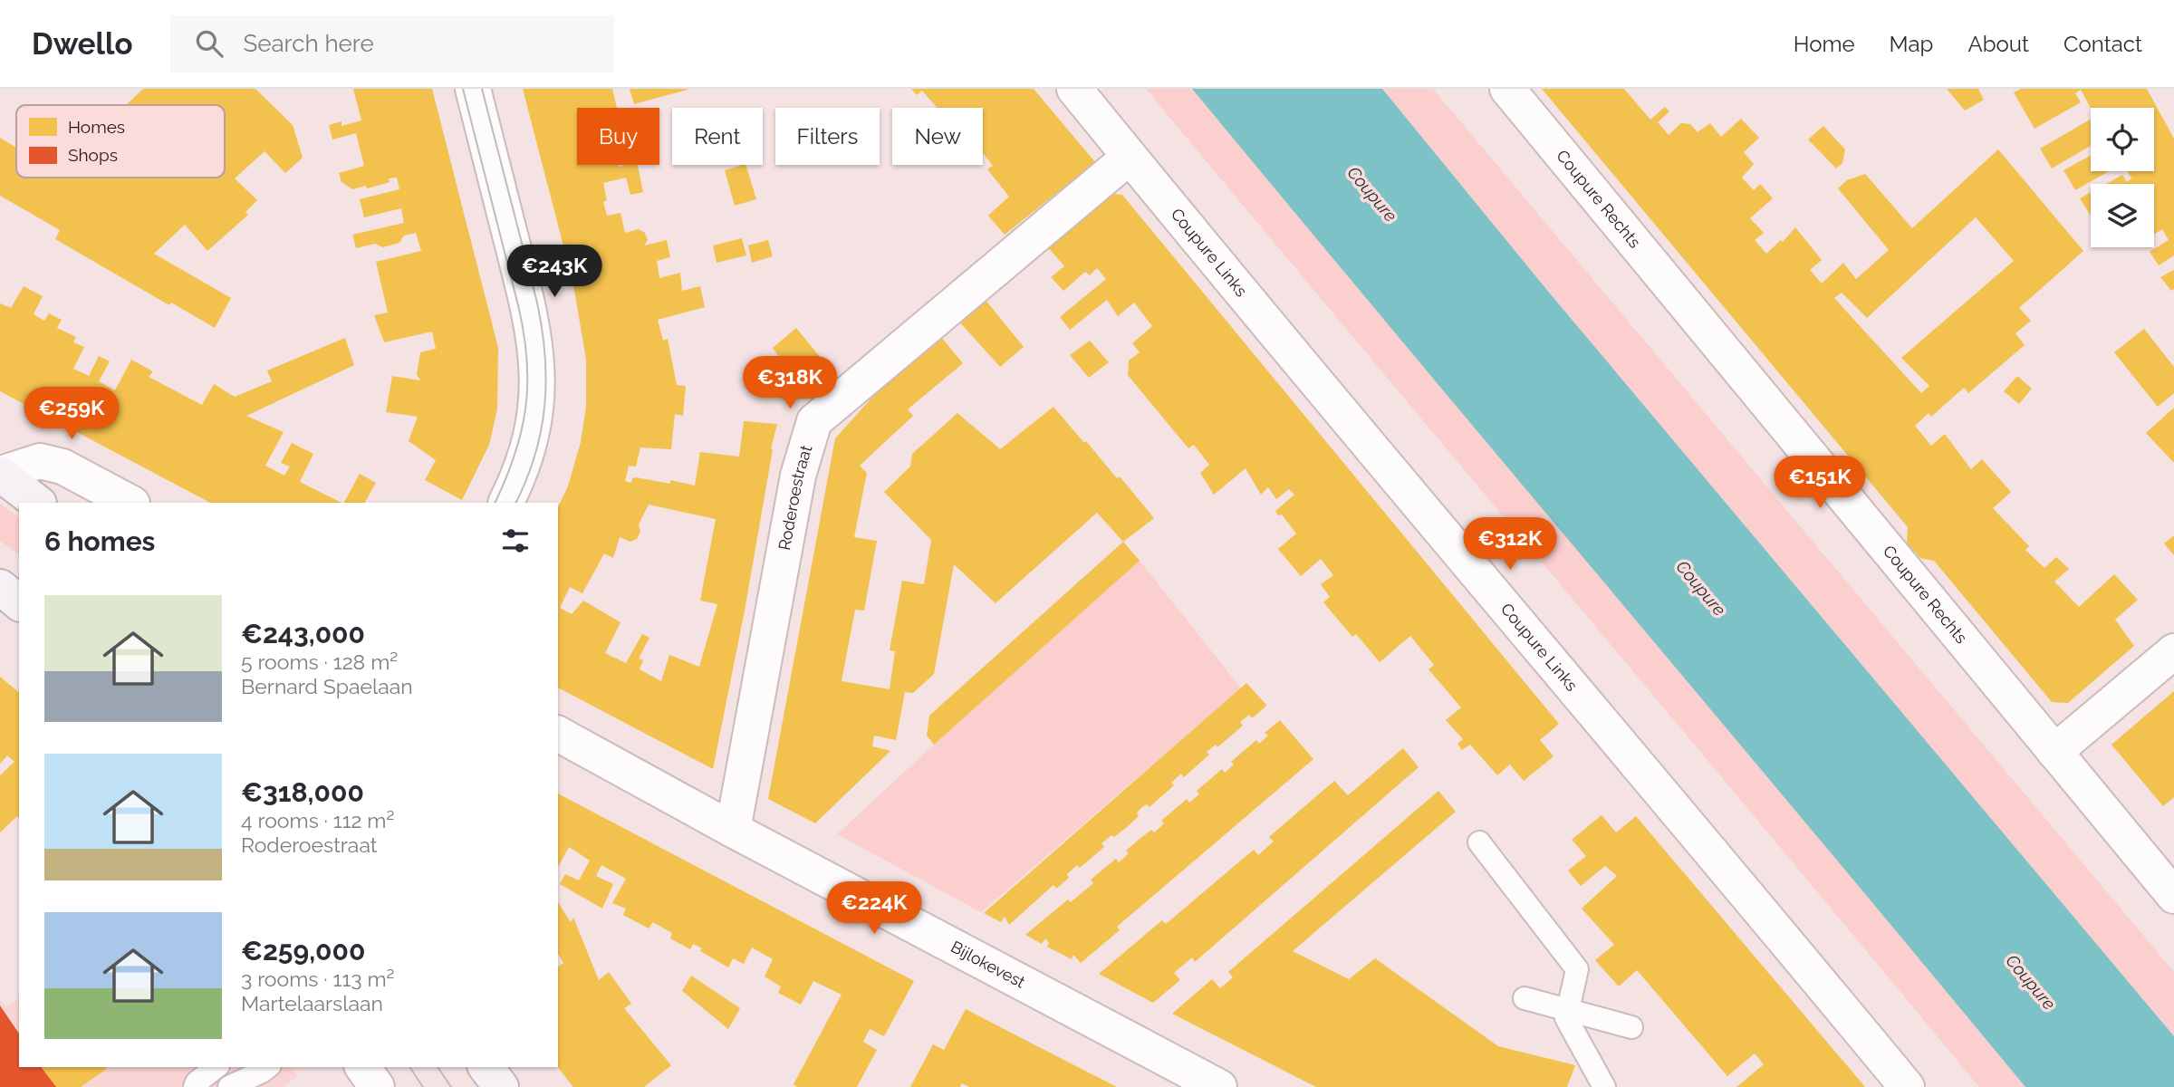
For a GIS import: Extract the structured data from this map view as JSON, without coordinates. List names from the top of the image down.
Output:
{
  "streets": {
    "street": [
      "Coupure Rechts",
      "Coupure Links",
      "Roderoestraat",
      "Bijlokevest"
    ]
  },
  "crossings": [
    ["Coupure Links", "Roderoestraat"],
    ["Roderoestraat", "Bijlokevest"]
  ],
  "water": ["Coupure"],
  "legend": ["Homes", "Shops"],
  "page": {
    "header": "Dwello",
    "search": "Search here",
    "nav": [
      "Home",
      "Map",
      "About",
      "Contact"
    ],
    "chip": [
      "Buy",
      "Rent",
      "Filters",
      "New"
    ],
    "price": [
      "€243K",
      "€318K",
      "€259K",
      "€151K",
      "€312K",
      "€224K"
    ],
    "heading": "6 homes",
    "list": [
      {
        "name": "€243,000",
        "note": "5 rooms · 128 m² · Bernard Spaelaan"
      },
      {
        "name": "€318,000",
        "note": "4 rooms · 112 m² · Roderoestraat"
      },
      {
        "name": "€259,000",
        "note": "3 rooms · 113 m² · Martelaarslaan"
      }
    ]
  }
}
